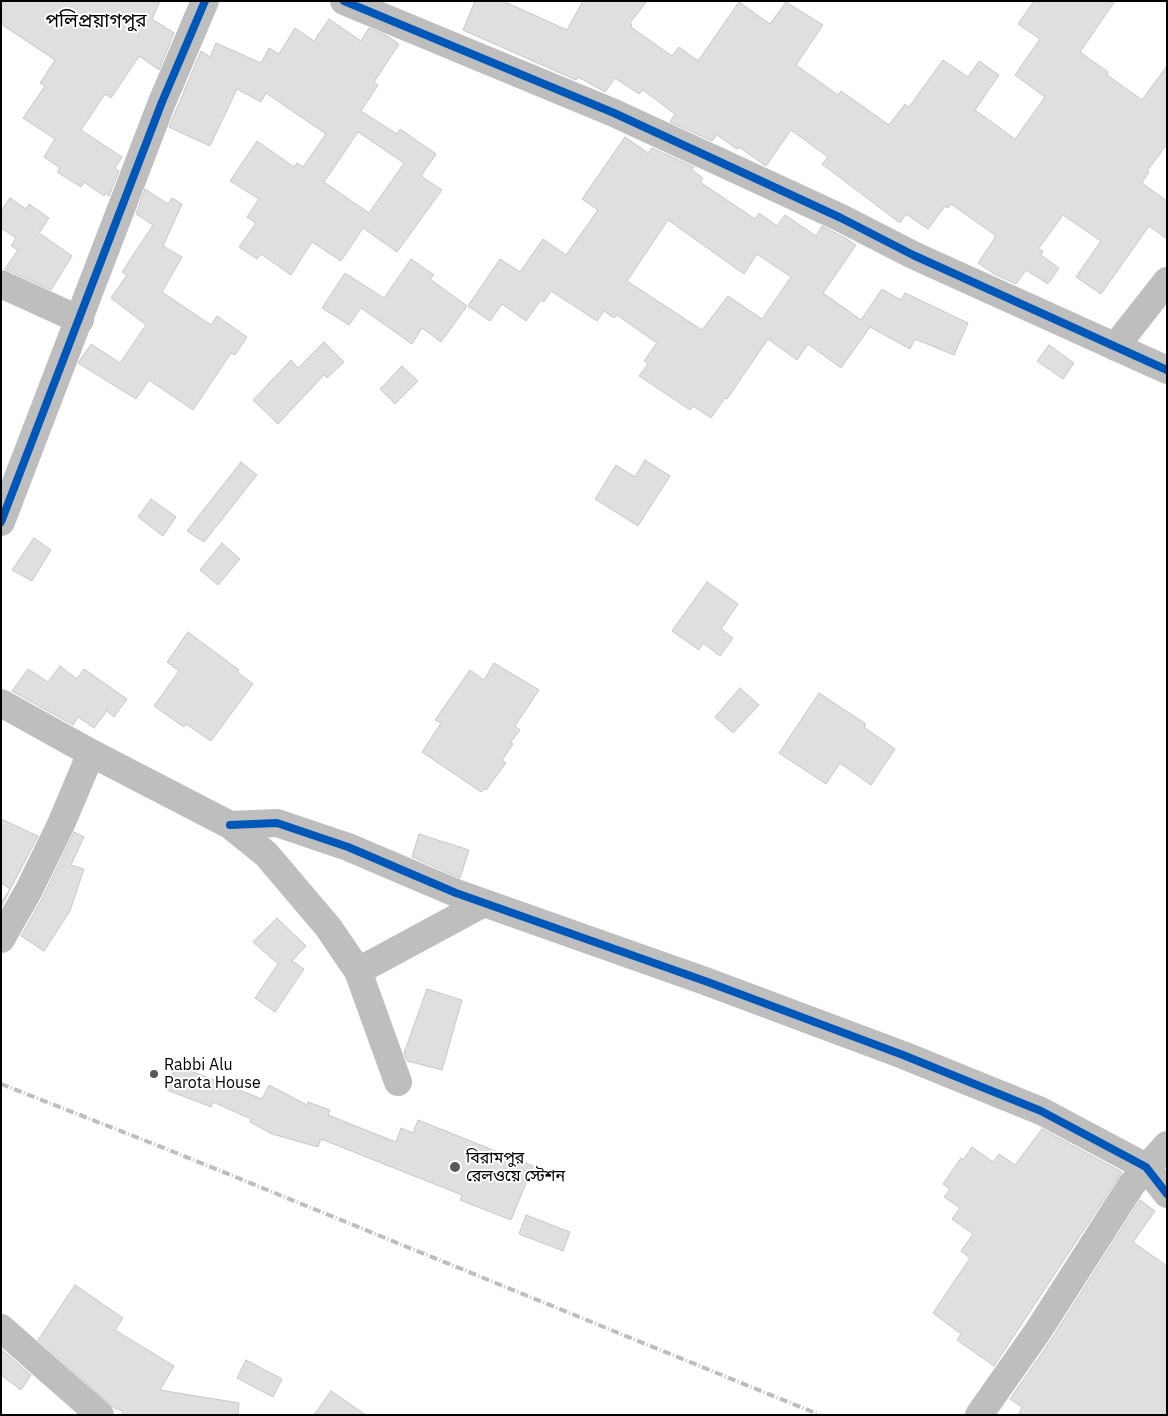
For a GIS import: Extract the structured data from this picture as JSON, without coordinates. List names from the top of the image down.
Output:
{
  "districts": ["পলিপ্রয়াগপুর"],
  "places": ["Rabbi Alu Parota House", "বিরামপুর রেলওয়ে স্টেশন"]
}
